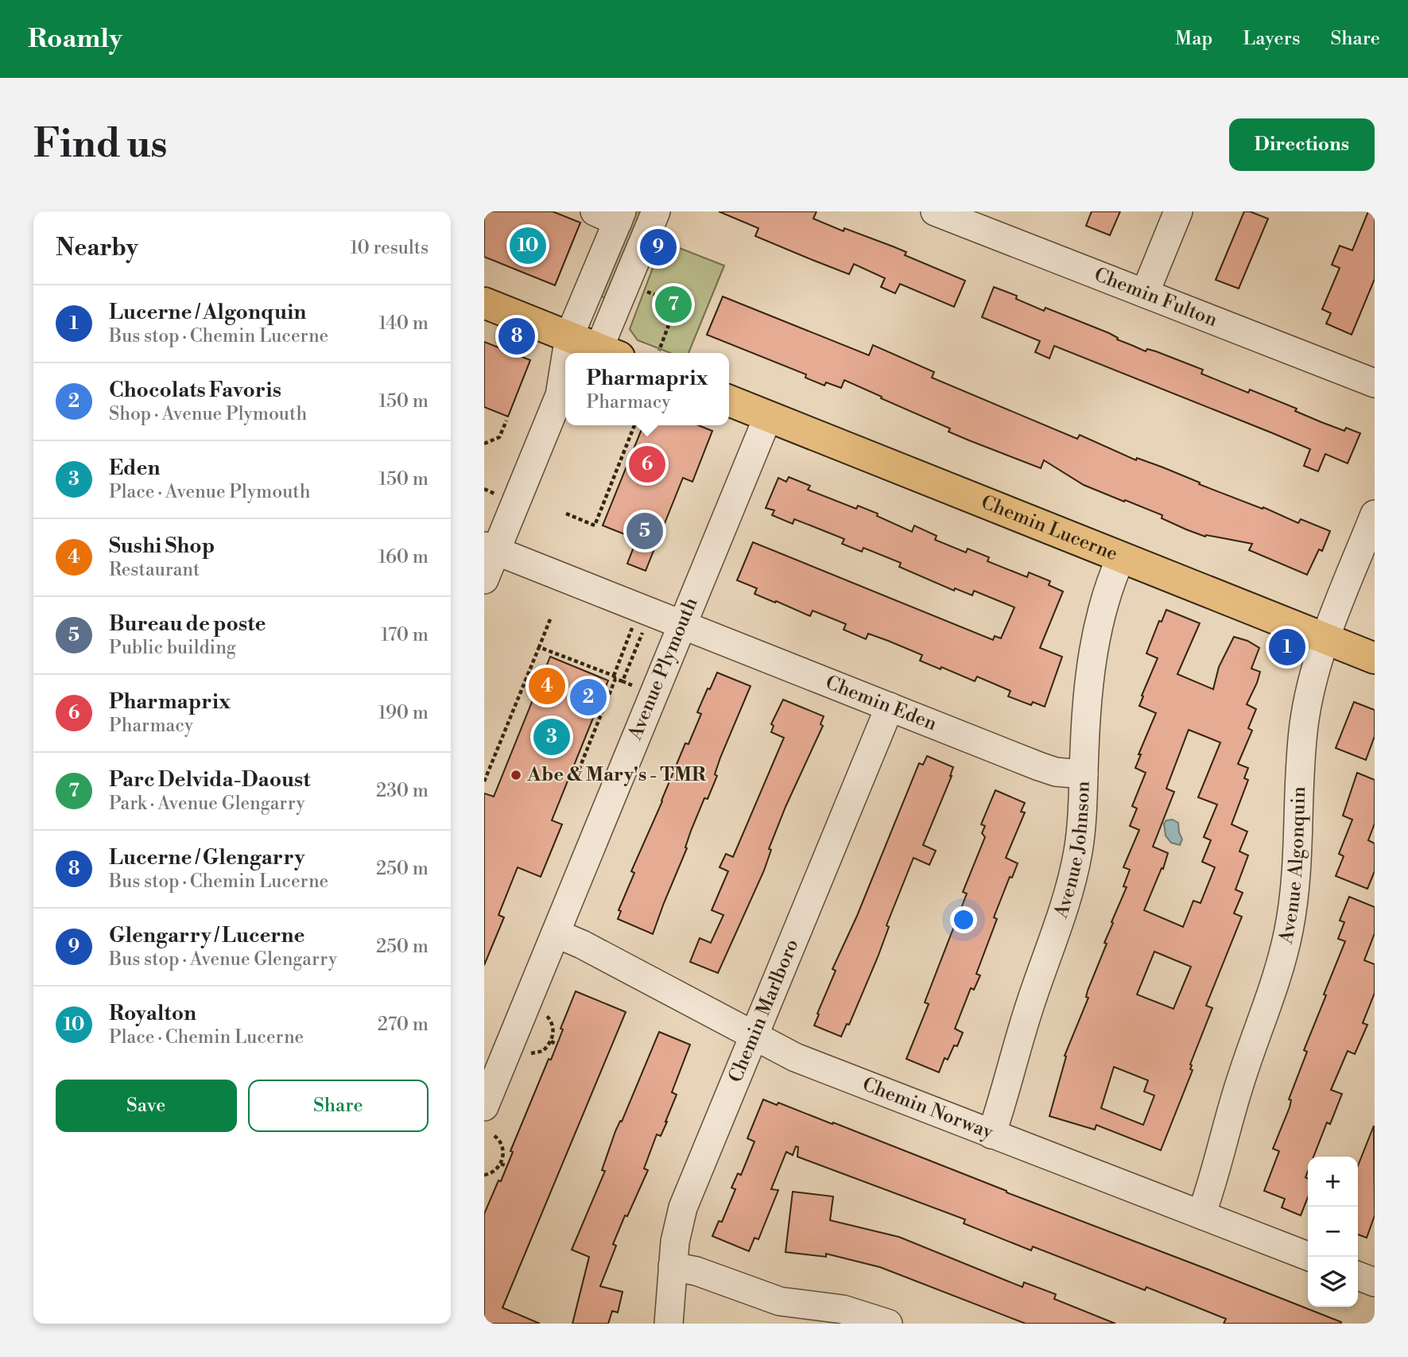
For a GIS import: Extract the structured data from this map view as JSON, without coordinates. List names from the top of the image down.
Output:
{
  "streets": {
    "main road": ["Chemin Lucerne"],
    "street": [
      "Chemin Fulton",
      "Avenue Plymouth",
      "Chemin Eden",
      "Avenue Johnson",
      "Avenue Algonquin",
      "Chemin Marlboro",
      "Chemin Norway"
    ]
  },
  "crossings": [
    ["Chemin Lucerne", "Avenue Plymouth"],
    ["Chemin Lucerne", "Avenue Johnson"],
    ["Chemin Lucerne", "Avenue Algonquin"],
    ["Avenue Plymouth", "Chemin Eden"],
    ["Avenue Plymouth", "Chemin Norway"],
    ["Chemin Eden", "Avenue Johnson"],
    ["Chemin Eden", "Chemin Marlboro"],
    ["Avenue Johnson", "Chemin Norway"],
    ["Avenue Algonquin", "Chemin Norway"],
    ["Chemin Marlboro", "Chemin Norway"]
  ],
  "places": ["Abe & Mary's - TMR"],
  "page": {
    "header": "Roamly",
    "nav": ["Map", "Layers", "Share"],
    "buttons": [
      "Directions",
      ["Save", "Share"]
    ],
    "title": "Find us",
    "heading": ["Nearby", "10 results"],
    "pins": [
      "10",
      "9",
      "7",
      "8",
      "6",
      "5",
      "1",
      "4",
      "2",
      "3"
    ],
    "list": [
      {
        "mark": "1",
        "name": "Lucerne / Algonquin",
        "note": "Bus stop · Chemin Lucerne",
        "value": "140 m"
      },
      {
        "mark": "2",
        "name": "Chocolats Favoris",
        "note": "Shop · Avenue Plymouth",
        "value": "150 m"
      },
      {
        "mark": "3",
        "name": "Eden",
        "note": "Place · Avenue Plymouth",
        "value": "150 m"
      },
      {
        "mark": "4",
        "name": "Sushi Shop",
        "note": "Restaurant",
        "value": "160 m"
      },
      {
        "mark": "5",
        "name": "Bureau de poste",
        "note": "Public building",
        "value": "170 m"
      },
      {
        "mark": "6",
        "name": "Pharmaprix",
        "note": "Pharmacy",
        "value": "190 m"
      },
      {
        "mark": "7",
        "name": "Parc Delvida-Daoust",
        "note": "Park · Avenue Glengarry",
        "value": "230 m"
      },
      {
        "mark": "8",
        "name": "Lucerne / Glengarry",
        "note": "Bus stop · Chemin Lucerne",
        "value": "250 m"
      },
      {
        "mark": "9",
        "name": "Glengarry / Lucerne",
        "note": "Bus stop · Avenue Glengarry",
        "value": "250 m"
      },
      {
        "mark": "10",
        "name": "Royalton",
        "note": "Place · Chemin Lucerne",
        "value": "270 m"
      }
    ],
    "popup": ["Pharmaprix", "Pharmacy"],
    "map_buttons": ["+", "−"]
  }
}
